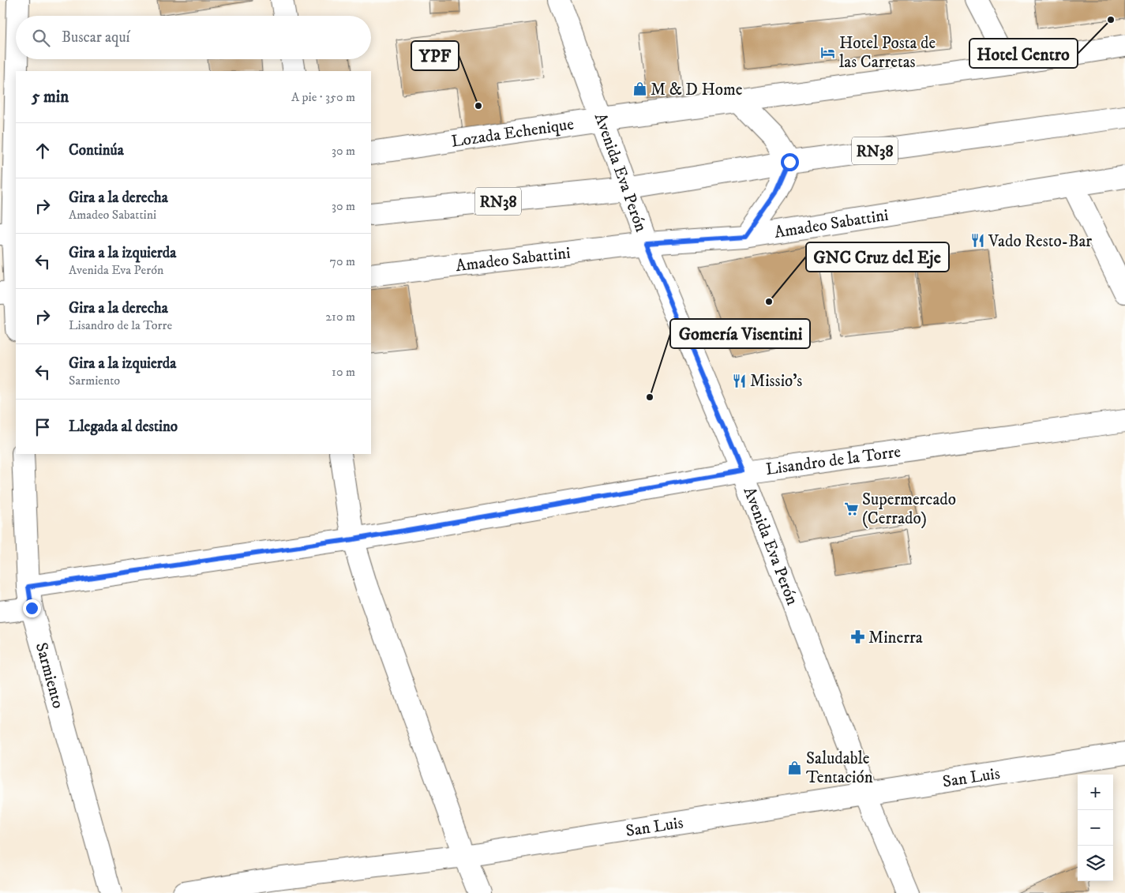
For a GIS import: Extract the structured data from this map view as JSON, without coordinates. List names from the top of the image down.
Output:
{
  "streets": {
    "main road": [
      "Lozada Echenique",
      "RN38",
      "Avenida Eva Perón",
      "Amadeo Sabattini",
      "Lisandro de la Torre",
      "Sarmiento",
      "San Luis"
    ]
  },
  "crossings": [
    ["Lozada Echenique", "Avenida Eva Perón"],
    ["RN38", "Avenida Eva Perón"],
    ["Avenida Eva Perón", "Amadeo Sabattini"],
    ["Avenida Eva Perón", "Lisandro de la Torre"],
    ["Avenida Eva Perón", "San Luis"],
    ["Lisandro de la Torre", "Sarmiento"]
  ],
  "places": {
    "other": [
      "Hotel Centro",
      "YPF",
      "GNC Cruz del Eje",
      "Gomería Visentini"
    ],
    "hotel": ["Hotel Posta de las Carretas"],
    "shop": ["M & D Home", "Saludable Tentación"],
    "restaurant": ["Vado Resto-Bar", "Missio's"],
    "supermarket": ["Supermercado (Cerrado)"],
    "pharmacy": ["Minerra"]
  },
  "page": {
    "search": "Buscar aquí",
    "heading": ["5 min", "A pie · 350 m"],
    "list": [
      ["Continúa", "30 m"],
      ["Gira a la derecha", "Amadeo Sabattini", "30 m"],
      ["Gira a la izquierda", "Avenida Eva Perón", "70 m"],
      ["Gira a la derecha", "Lisandro de la Torre", "210 m"],
      ["Gira a la izquierda", "Sarmiento", "10 m"],
      "Llegada al destino"
    ],
    "map_buttons": ["+", "−"]
  }
}
